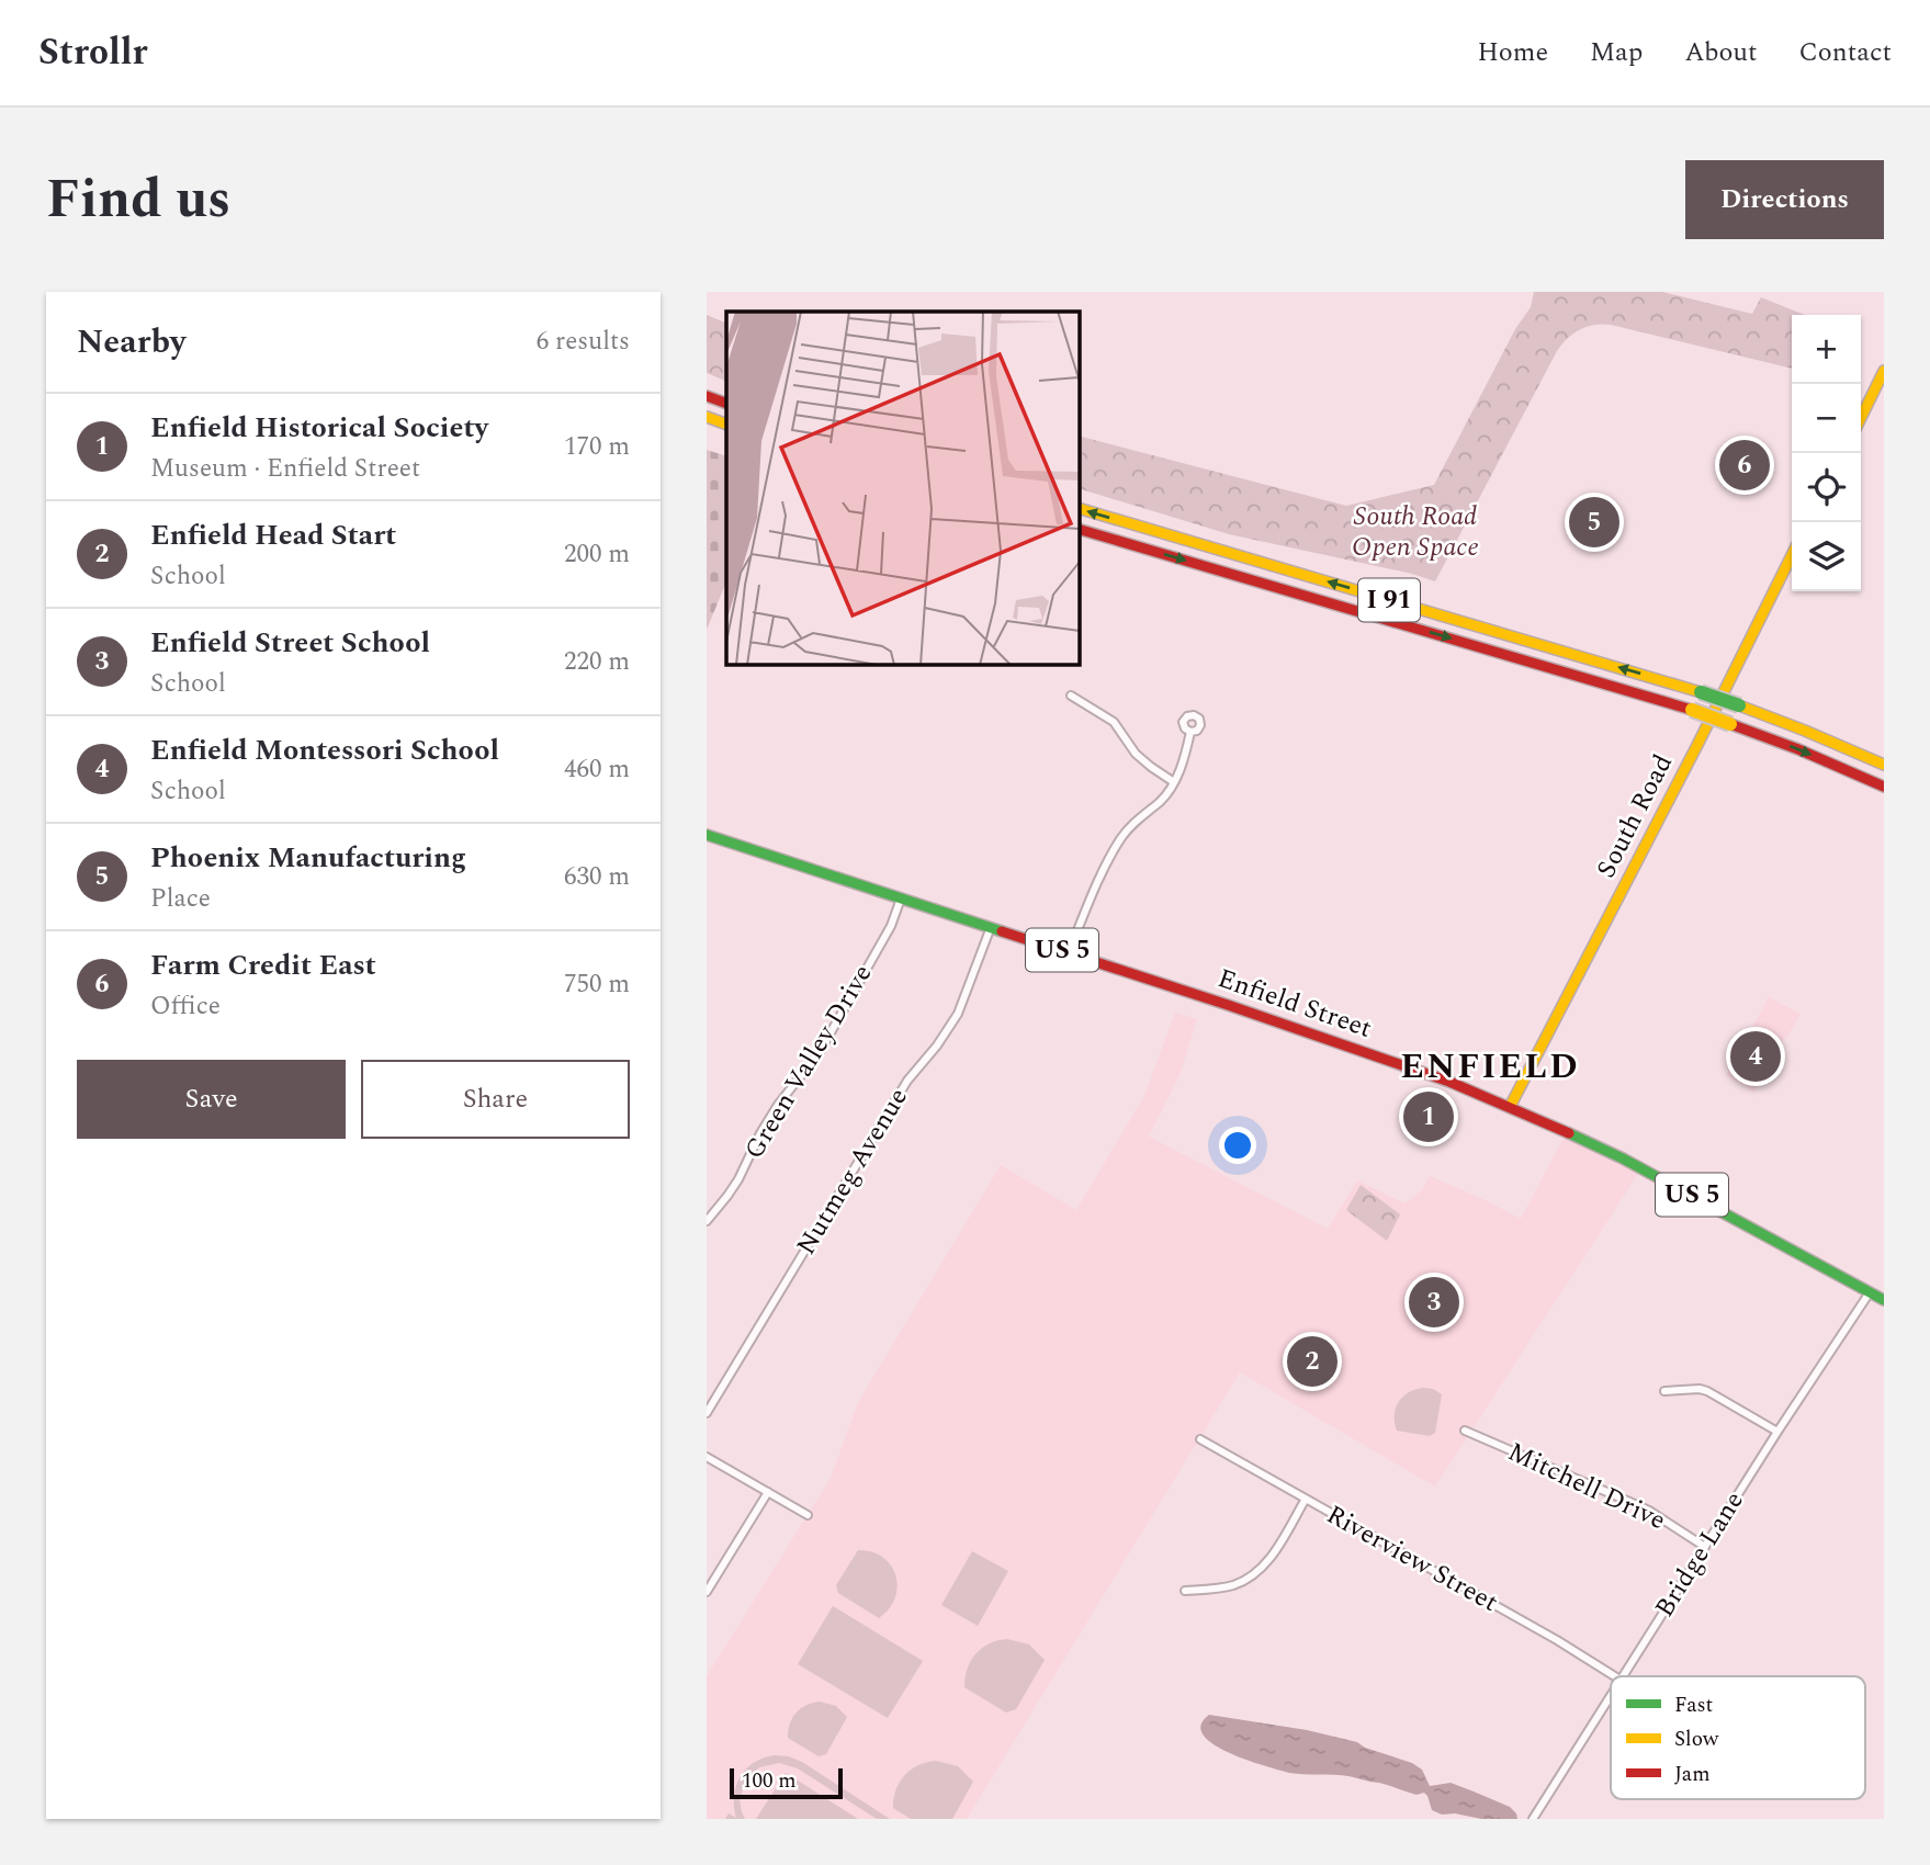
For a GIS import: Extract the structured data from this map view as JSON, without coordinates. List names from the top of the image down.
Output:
{
  "streets": {
    "main road": [
      "I 91",
      "South Road",
      "US 5",
      "Enfield Street"
    ],
    "street": [
      "Green Valley Drive",
      "Nutmeg Avenue",
      "Mitchell Drive",
      "Bridge Lane",
      "Riverview Street"
    ]
  },
  "crossings": [
    ["South Road", "Enfield Street"],
    ["Enfield Street", "Green Valley Drive"],
    ["Enfield Street", "Nutmeg Avenue"],
    ["Enfield Street", "Bridge Lane"],
    ["Mitchell Drive", "Bridge Lane"]
  ],
  "districts": ["ENFIELD"],
  "parks": ["South Road Open Space"],
  "legend": ["Fast", "Slow", "Jam"],
  "scale_bar": "100 m",
  "page": {
    "header": "Strollr",
    "nav": [
      "Home",
      "Map",
      "About",
      "Contact"
    ],
    "title": "Find us",
    "buttons": [
      "Directions",
      ["Save", "Share"]
    ],
    "heading": ["Nearby", "6 results"],
    "map_buttons": ["+", "−"],
    "list": [
      {
        "mark": "1",
        "name": "Enfield Historical Society",
        "note": "Museum · Enfield Street",
        "value": "170 m"
      },
      {
        "mark": "2",
        "name": "Enfield Head Start",
        "note": "School",
        "value": "200 m"
      },
      {
        "mark": "3",
        "name": "Enfield Street School",
        "note": "School",
        "value": "220 m"
      },
      {
        "mark": "4",
        "name": "Enfield Montessori School",
        "note": "School",
        "value": "460 m"
      },
      {
        "mark": "5",
        "name": "Phoenix Manufacturing",
        "note": "Place",
        "value": "630 m"
      },
      {
        "mark": "6",
        "name": "Farm Credit East",
        "note": "Office",
        "value": "750 m"
      }
    ],
    "pins": [
      "6",
      "5",
      "4",
      "1",
      "3",
      "2"
    ],
    "scale": "100 m"
  }
}
